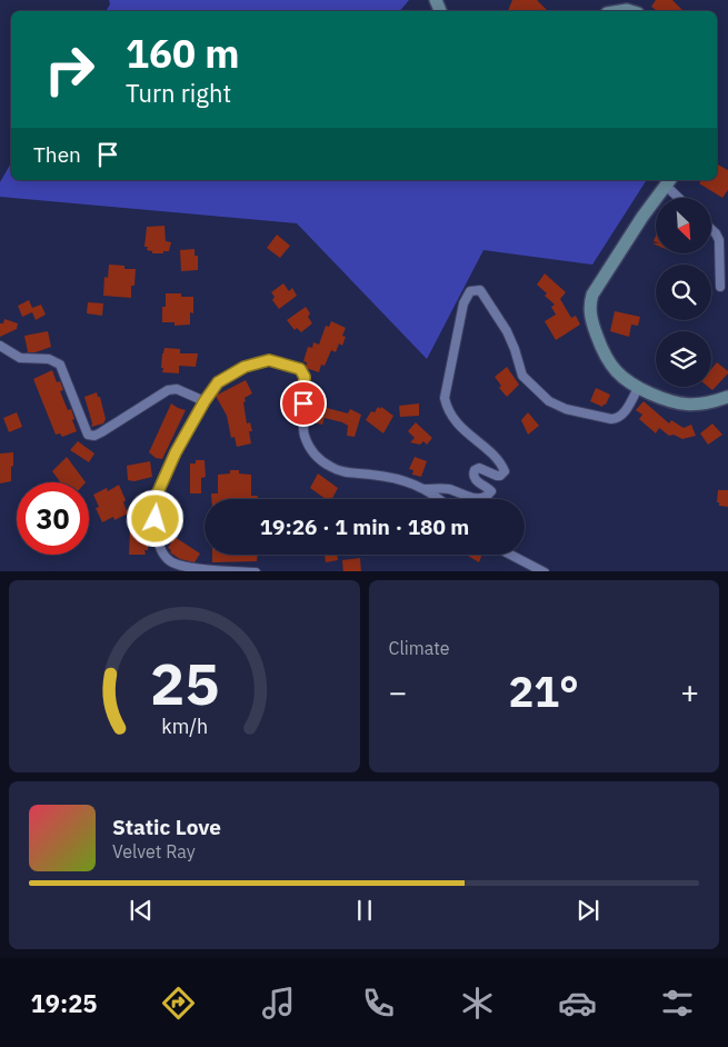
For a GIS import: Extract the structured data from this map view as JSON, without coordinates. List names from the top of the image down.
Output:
{
  "north": "bottom right",
  "page": {
    "turn": ["160 m", "Turn right"],
    "then": "Then",
    "limit": "30",
    "trip": "19:26 · 1 min · 180 m",
    "tile": "Climate",
    "heat": ["−", "21°", "+"],
    "song": ["Static Love", "Velvet Ray"],
    "tabs": "19:25",
    "gauge": ["25", "km/h"]
  }
}
